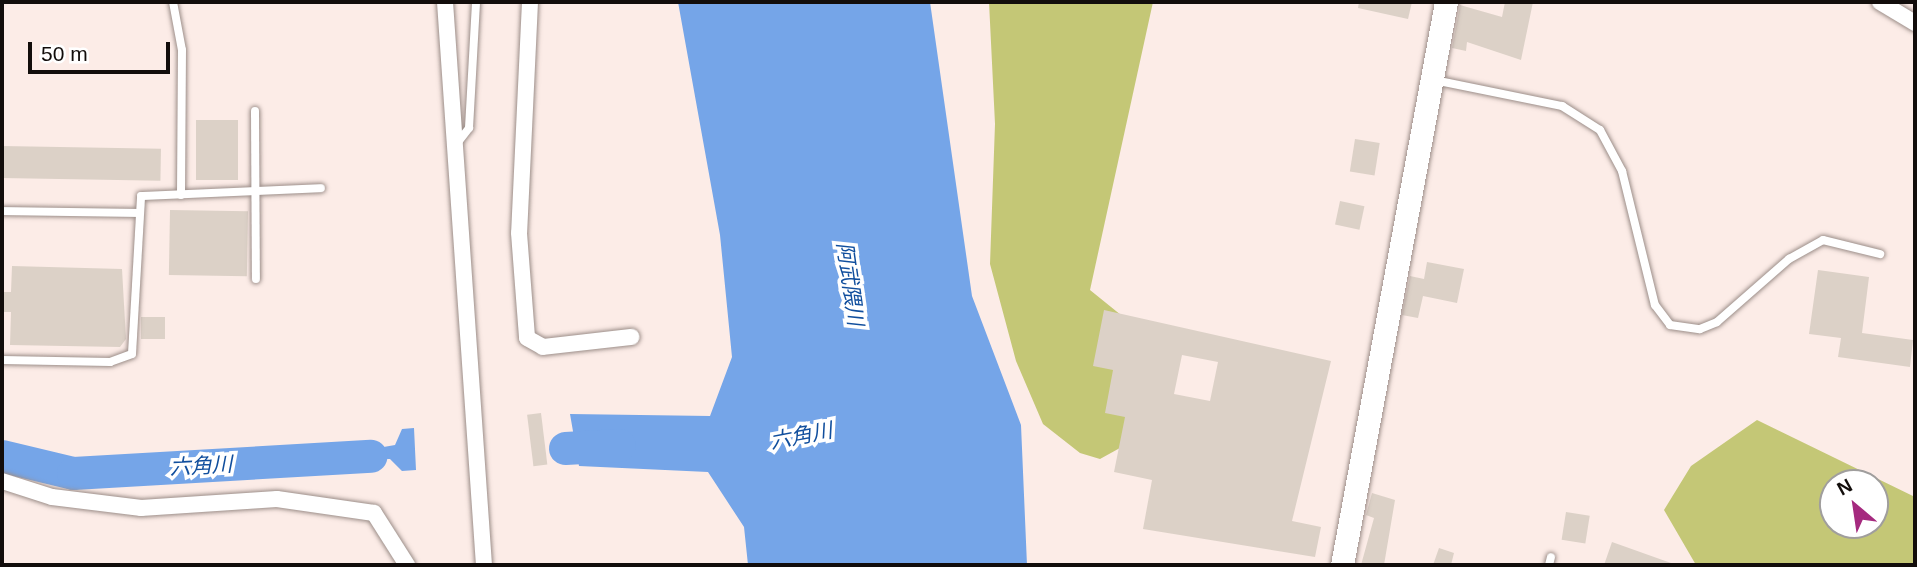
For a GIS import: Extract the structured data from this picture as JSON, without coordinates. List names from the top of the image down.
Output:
{
  "water": ["阿武隈川", "六角川"],
  "scale_bar": "50 m",
  "north": "top left"
}
